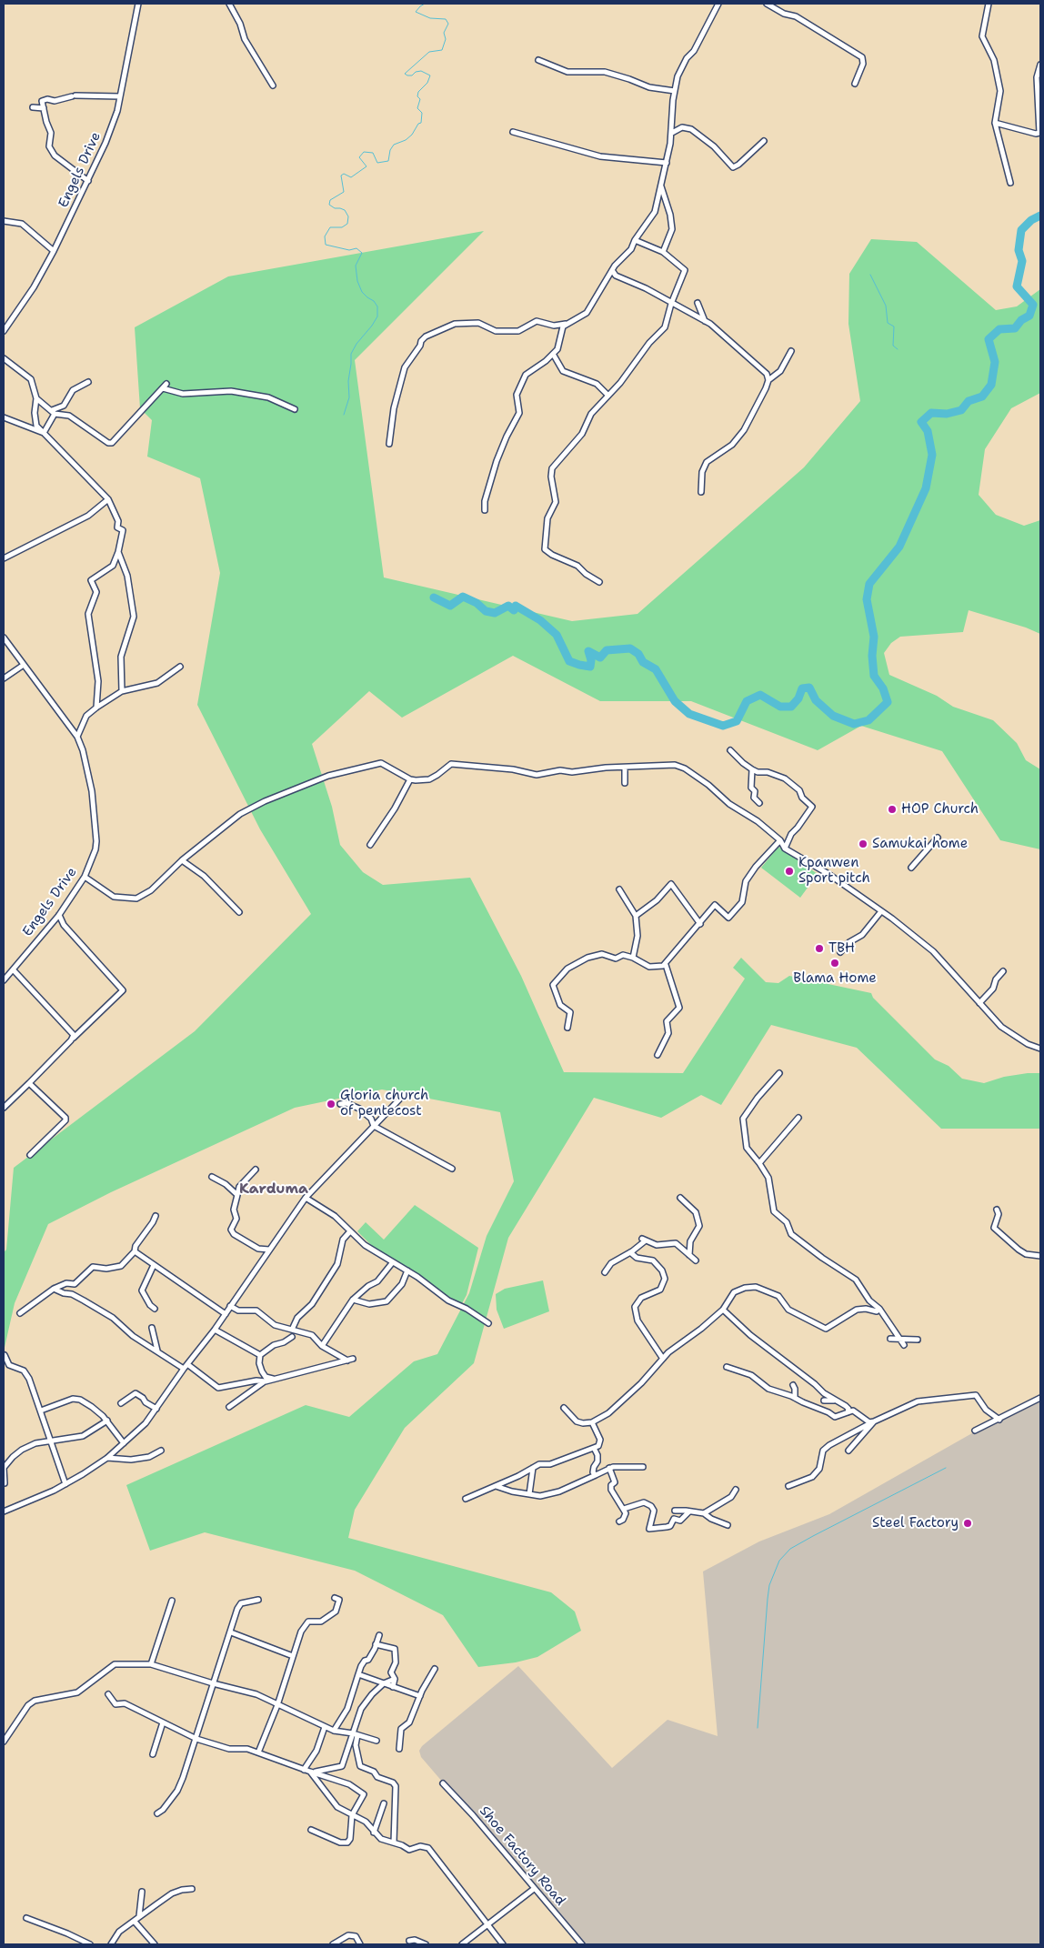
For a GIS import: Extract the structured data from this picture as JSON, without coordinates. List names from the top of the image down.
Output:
{
  "streets": {
    "street": ["Engels Drive", "Shoe Factory Road"]
  },
  "districts": ["Karduma"],
  "places": [
    "HOP Church",
    "Samukai home",
    "Kpanwen Sport pitch",
    "TBH",
    "Blama Home",
    "Gloria church of pentecost",
    "Steel Factory"
  ]
}
